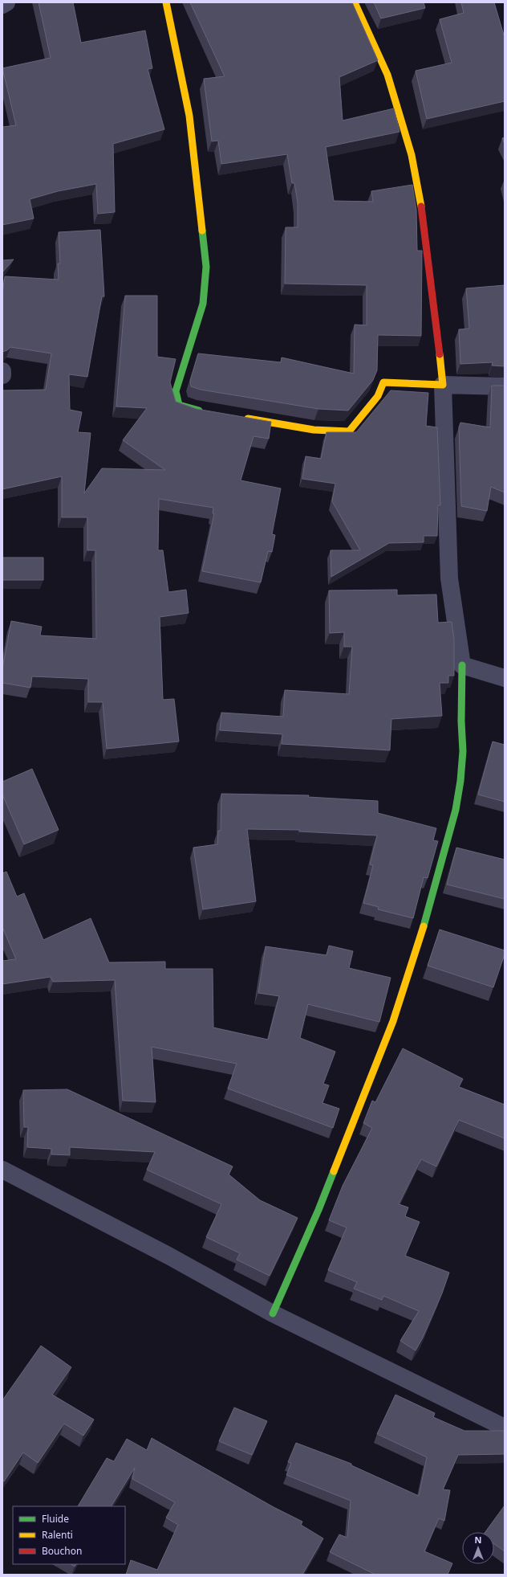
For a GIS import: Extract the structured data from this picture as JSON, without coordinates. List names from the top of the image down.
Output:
{
  "legend": ["Fluide", "Ralenti", "Bouchon"],
  "north": "top"
}
